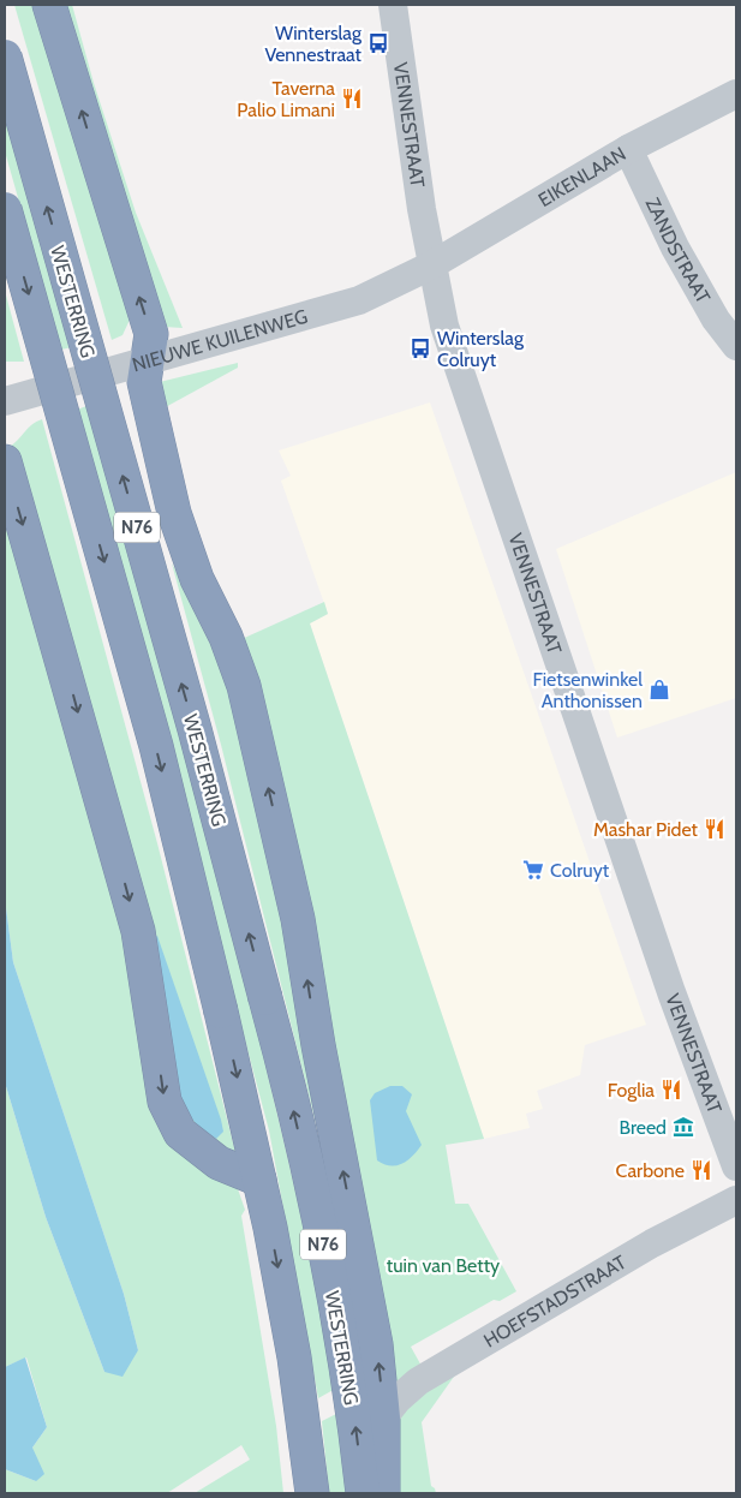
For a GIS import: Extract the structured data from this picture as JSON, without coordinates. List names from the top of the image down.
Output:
{
  "streets": {
    "highway": ["WESTERRING", "N76"],
    "street": [
      "VENNESTRAAT",
      "EIKENLAAN",
      "ZANDSTRAAT",
      "NIEUWE KUILENWEG",
      "HOEFSTADSTRAAT"
    ]
  },
  "crossings": [
    ["VENNESTRAAT", "EIKENLAAN"],
    ["VENNESTRAAT", "NIEUWE KUILENWEG"],
    ["EIKENLAAN", "ZANDSTRAAT"],
    ["EIKENLAAN", "NIEUWE KUILENWEG"]
  ],
  "parks": ["tuin van Betty"],
  "places": {
    "bus stop": ["Winterslag Vennestraat", "Winterslag Colruyt"],
    "restaurant": [
      "Taverna Palio Limani",
      "Mashar Pidet",
      "Foglia",
      "Carbone"
    ],
    "shop": ["Fietsenwinkel Anthonissen"],
    "supermarket": ["Colruyt"],
    "museum": ["Breed"]
  }
}
